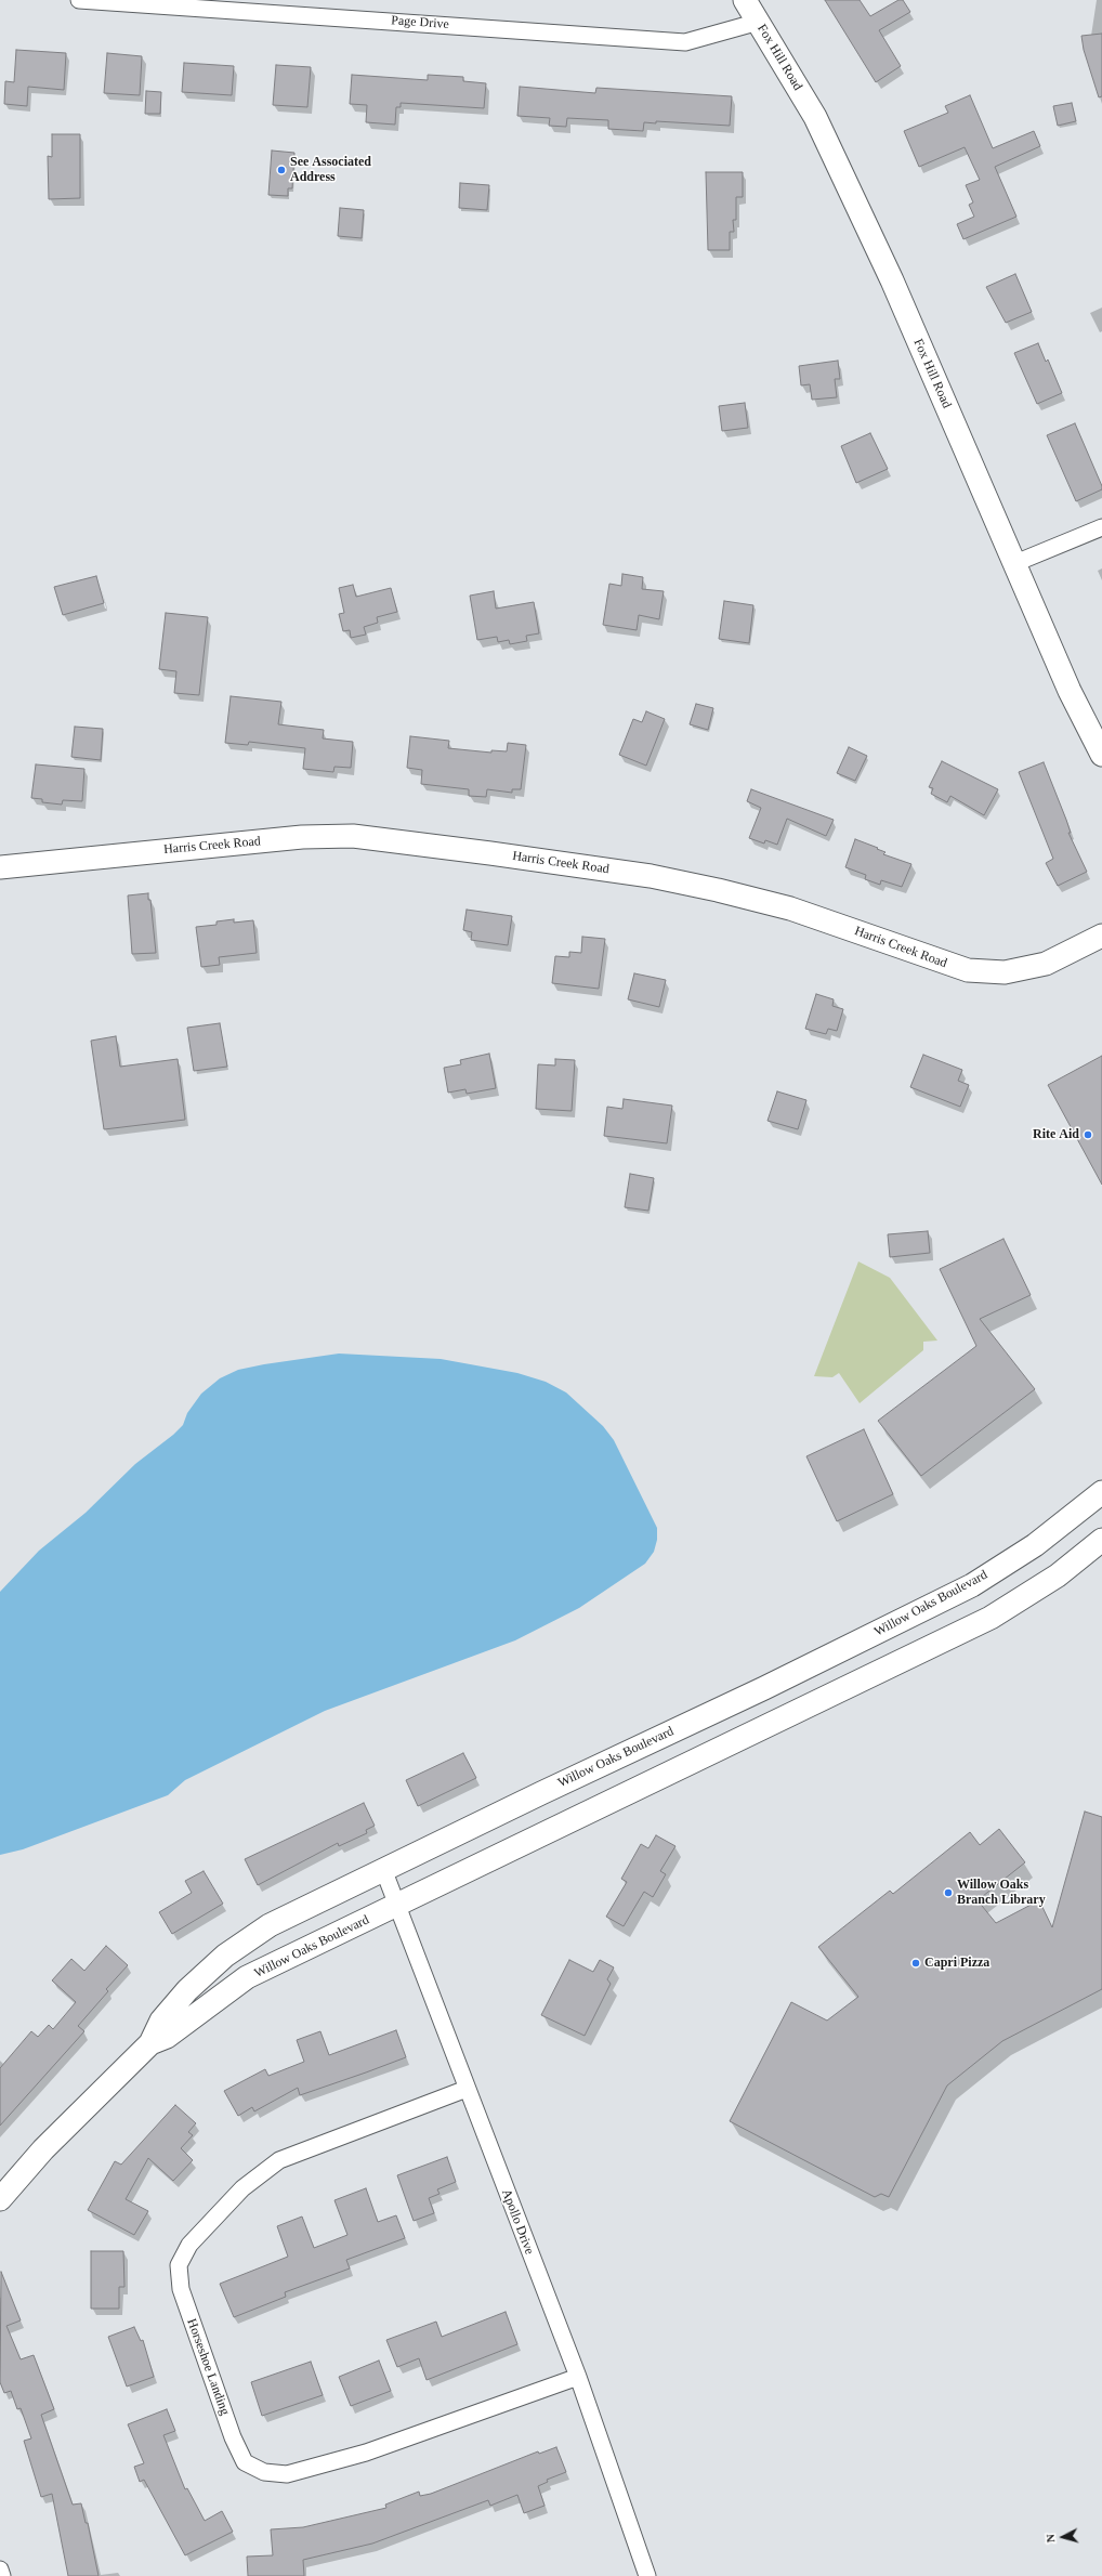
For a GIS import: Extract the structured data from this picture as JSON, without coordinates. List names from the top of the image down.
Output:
{
  "streets": {
    "street": [
      "Page Drive",
      "Fox Hill Road",
      "Harris Creek Road",
      "Willow Oaks Boulevard",
      "Apollo Drive",
      "Horseshoe Landing"
    ]
  },
  "crossings": [
    ["Page Drive", "Fox Hill Road"],
    ["Willow Oaks Boulevard", "Apollo Drive"],
    ["Apollo Drive", "Horseshoe Landing"]
  ],
  "places": [
    "See Associated Address",
    "Rite Aid",
    "Willow Oaks Branch Library",
    "Capri Pizza"
  ],
  "north": "left"
}
